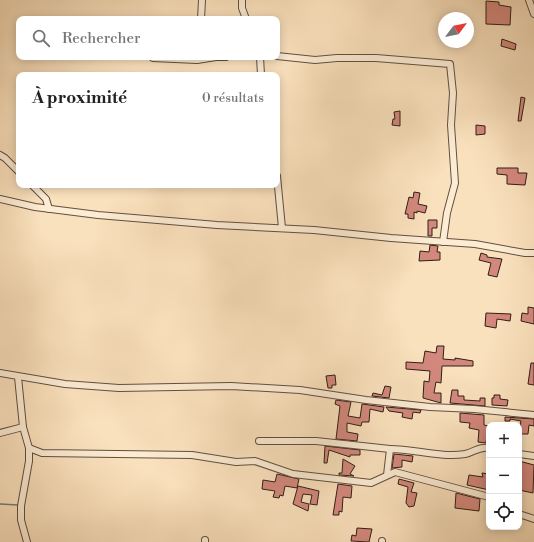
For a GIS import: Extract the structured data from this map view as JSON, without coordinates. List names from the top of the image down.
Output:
{
  "north": "top right",
  "page": {
    "search": "Rechercher",
    "heading": ["À proximité", "0 résultats"],
    "map_buttons": ["+", "−"]
  }
}
